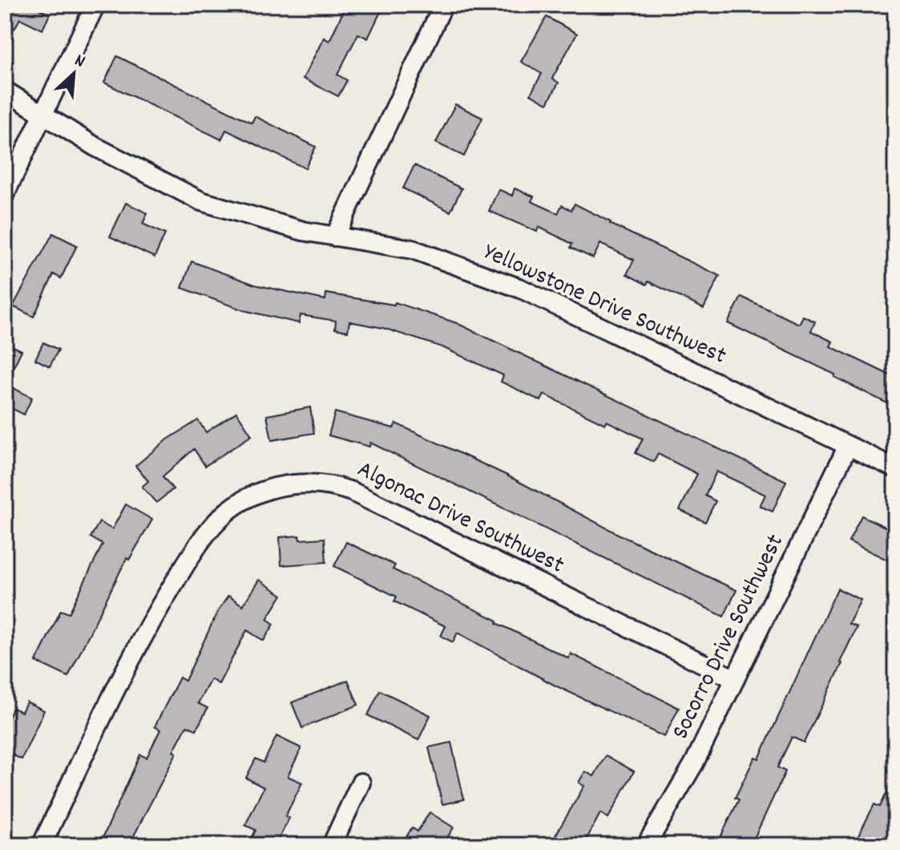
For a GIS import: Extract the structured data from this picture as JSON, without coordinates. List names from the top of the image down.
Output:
{
  "streets": {
    "street": ["Yellowstone Drive Southwest", "Algonac Drive Southwest", "Socorro Drive Southwest"]
  },
  "crossings": [
    ["Yellowstone Drive Southwest", "Socorro Drive Southwest"],
    ["Algonac Drive Southwest", "Socorro Drive Southwest"]
  ],
  "north": "top right"
}
